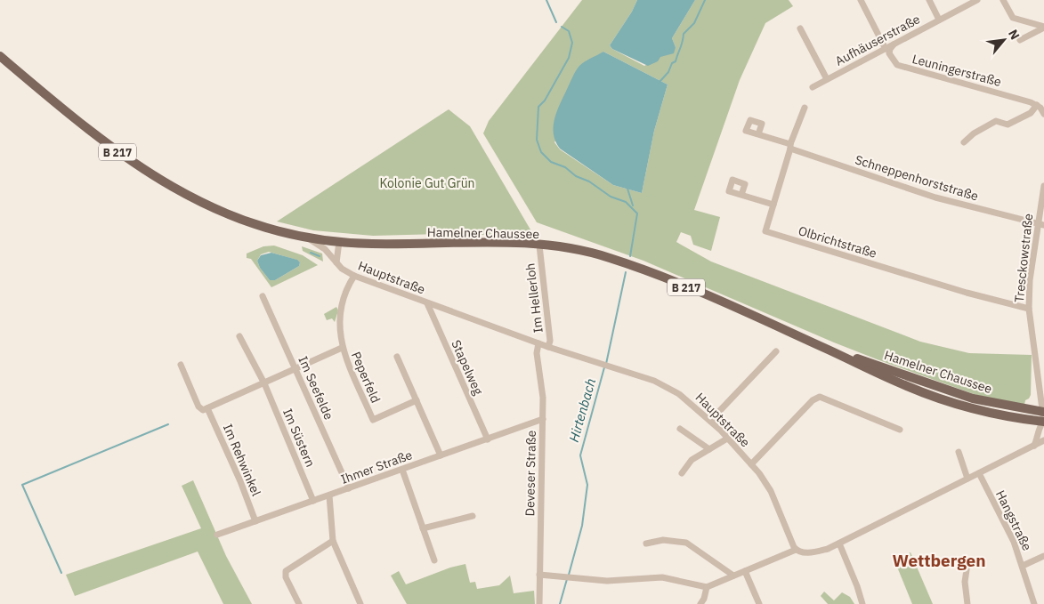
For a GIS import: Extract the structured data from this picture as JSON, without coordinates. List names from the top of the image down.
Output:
{
  "streets": {
    "main road": ["B 217", "Hamelner Chaussee"],
    "street": [
      "Aufhäuserstraße",
      "Leuningerstraße",
      "Schneppenhorststraße",
      "Olbrichtstraße",
      "Tresckowstraße",
      "Hauptstraße",
      "Im Hellerloh",
      "Stapelweg",
      "Peperfeld",
      "Im Seefelde",
      "Im Süstern",
      "Im Rehwinkel",
      "Ihmer Straße",
      "Deveser Straße",
      "Hangstraße"
    ]
  },
  "crossings": [
    ["Aufhäuserstraße", "Leuningerstraße"],
    ["B 217", "Hamelner Chaussee"],
    ["B 217", "Hauptstraße"],
    ["Schneppenhorststraße", "Olbrichtstraße"],
    ["Schneppenhorststraße", "Tresckowstraße"],
    ["Hamelner Chaussee", "Tresckowstraße"],
    ["Hamelner Chaussee", "Hauptstraße"],
    ["Hamelner Chaussee", "Im Hellerloh"],
    ["Olbrichtstraße", "Tresckowstraße"],
    ["Hauptstraße", "Im Hellerloh"],
    ["Hauptstraße", "Stapelweg"],
    ["Hauptstraße", "Peperfeld"],
    ["Hauptstraße", "Deveser Straße"],
    ["Stapelweg", "Ihmer Straße"],
    ["Peperfeld", "Im Seefelde"],
    ["Peperfeld", "Im Süstern"],
    ["Peperfeld", "Im Rehwinkel"],
    ["Im Seefelde", "Ihmer Straße"],
    ["Im Süstern", "Ihmer Straße"],
    ["Im Rehwinkel", "Ihmer Straße"],
    ["Ihmer Straße", "Deveser Straße"]
  ],
  "districts": ["Wettbergen"],
  "water": ["Hirtenbach"],
  "parks": ["Kolonie Gut Grün"],
  "north": "top right"
}
